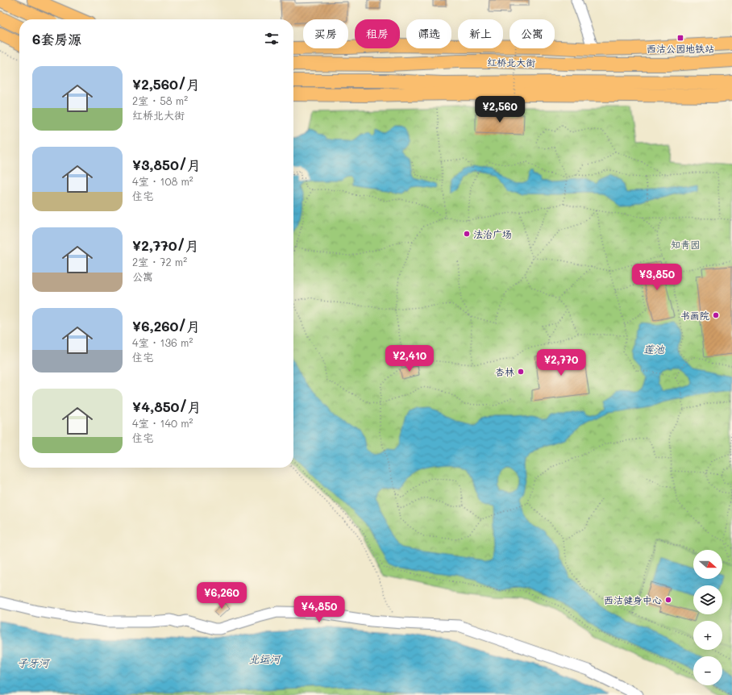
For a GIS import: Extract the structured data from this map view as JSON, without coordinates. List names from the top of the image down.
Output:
{
  "streets": {
    "main road": ["红桥北大街"]
  },
  "water": ["莲池", "北运河", "子牙河"],
  "parks": ["知青园"],
  "places": {
    "transit": ["西沽公园地铁站"],
    "other": [
      "法治广场",
      "书画院",
      "杏林",
      "西沽健身中心"
    ]
  },
  "north": "right",
  "page": {
    "chip": [
      "买房",
      "租房",
      "筛选",
      "新上",
      "公寓"
    ],
    "heading": "6套房源",
    "list": [
      {
        "name": "¥2,560/月",
        "note": "2室 · 58 m² · 红桥北大街"
      },
      {
        "name": "¥3,850/月",
        "note": "4室 · 108 m² · 住宅"
      },
      {
        "name": "¥2,770/月",
        "note": "2室 · 72 m² · 公寓"
      },
      {
        "name": "¥6,260/月",
        "note": "4室 · 136 m² · 住宅"
      },
      {
        "name": "¥4,850/月",
        "note": "4室 · 140 m² · 住宅"
      }
    ],
    "price": [
      "¥2,560",
      "¥3,850",
      "¥2,410",
      "¥2,770",
      "¥6,260",
      "¥4,850"
    ],
    "map_buttons": ["+", "−"]
  }
}
